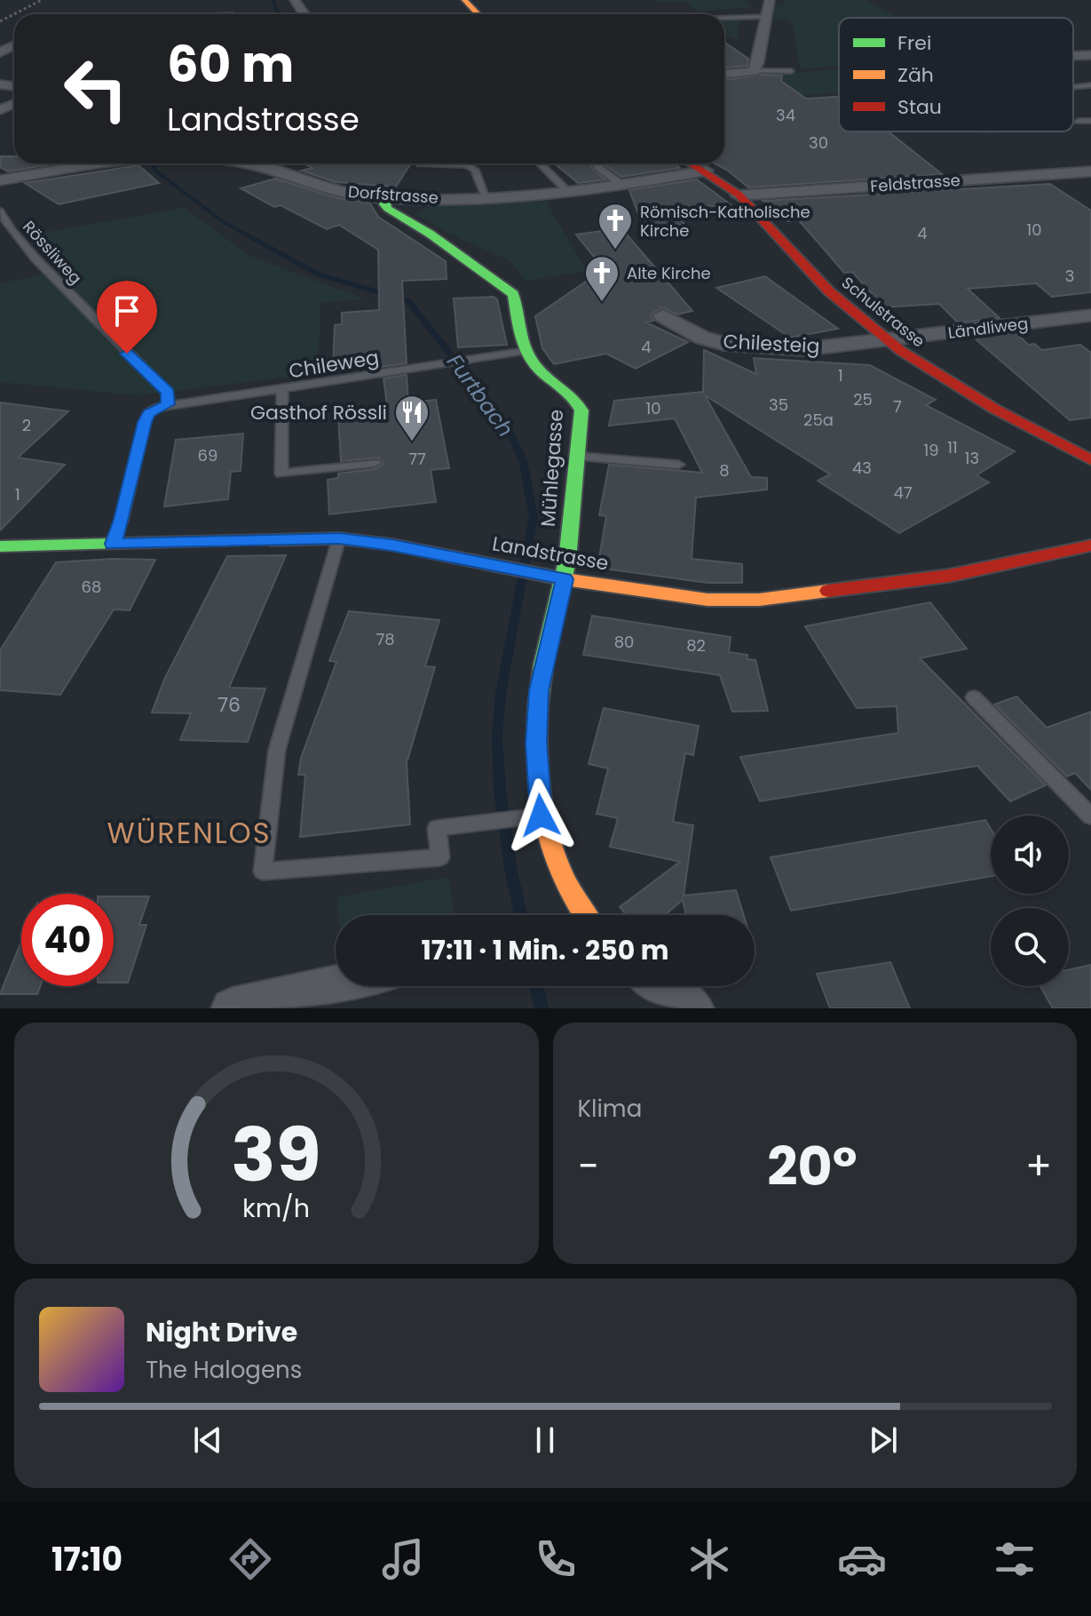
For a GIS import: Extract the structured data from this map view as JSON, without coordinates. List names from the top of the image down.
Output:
{
  "streets": {
    "street": [
      "Feldstrasse",
      "Dorfstrasse",
      "Schulstrasse",
      "Ländliweg",
      "Chilesteig",
      "Mühlegasse",
      "Landstrasse"
    ],
    "lane": ["Rössliweg", "Chileweg"]
  },
  "crossings": [
    ["Feldstrasse", "Schulstrasse"],
    ["Dorfstrasse", "Schulstrasse"],
    ["Rössliweg", "Chileweg"],
    ["Schulstrasse", "Ländliweg"],
    ["Schulstrasse", "Chilesteig"],
    ["Ländliweg", "Chilesteig"],
    ["Chileweg", "Mühlegasse"],
    ["Chileweg", "Landstrasse"],
    ["Mühlegasse", "Landstrasse"]
  ],
  "districts": ["WÜRENLOS"],
  "water": ["Furtbach"],
  "places": {
    "church": ["Römisch-Katholische Kirche", "Alte Kirche"],
    "restaurant": ["Gasthof Rössli"]
  },
  "house_numbers": [
    "34",
    "30",
    "10",
    "4",
    "3",
    "4",
    "1",
    "25",
    "35",
    "7",
    "10",
    "25a",
    "2",
    "11",
    "19",
    "69",
    "13",
    "77",
    "43",
    "8",
    "47",
    "1",
    "68",
    "78",
    "80",
    "82",
    "76"
  ],
  "legend": ["Frei", "Zäh", "Stau"],
  "page": {
    "turn": ["60 m", "Landstrasse"],
    "limit": "40",
    "trip": "17:11 · 1 Min. · 250 m",
    "tile": "Klima",
    "heat": ["−", "20°", "+"],
    "song": ["Night Drive", "The Halogens"],
    "tabs": "17:10",
    "gauge": ["39", "km/h"]
  }
}
